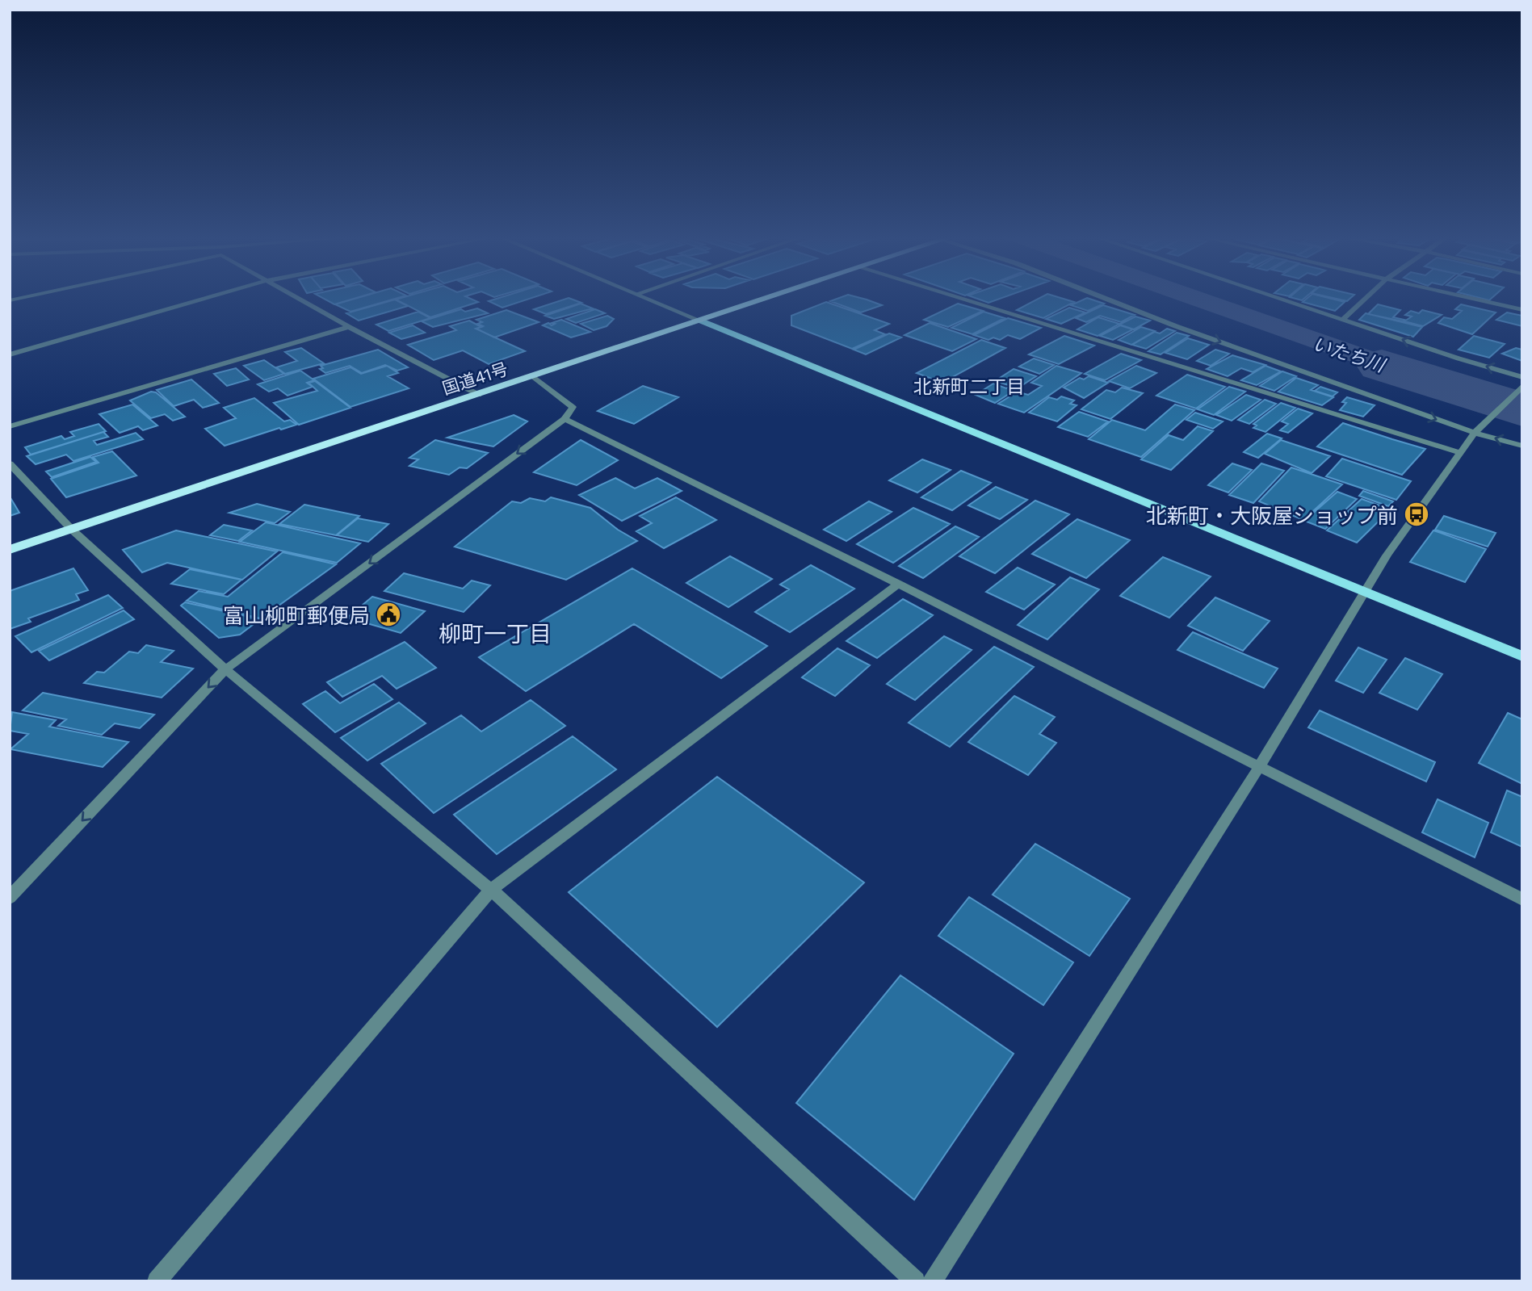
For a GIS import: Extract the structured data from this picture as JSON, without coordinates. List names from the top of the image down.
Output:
{
  "streets": {
    "highway": ["国道41号"]
  },
  "districts": ["北新町二丁目", "柳町一丁目"],
  "water": ["いたち川"],
  "places": {
    "bus stop": ["北新町・大阪屋ショップ前"],
    "public building": ["富山柳町郵便局"]
  }
}
